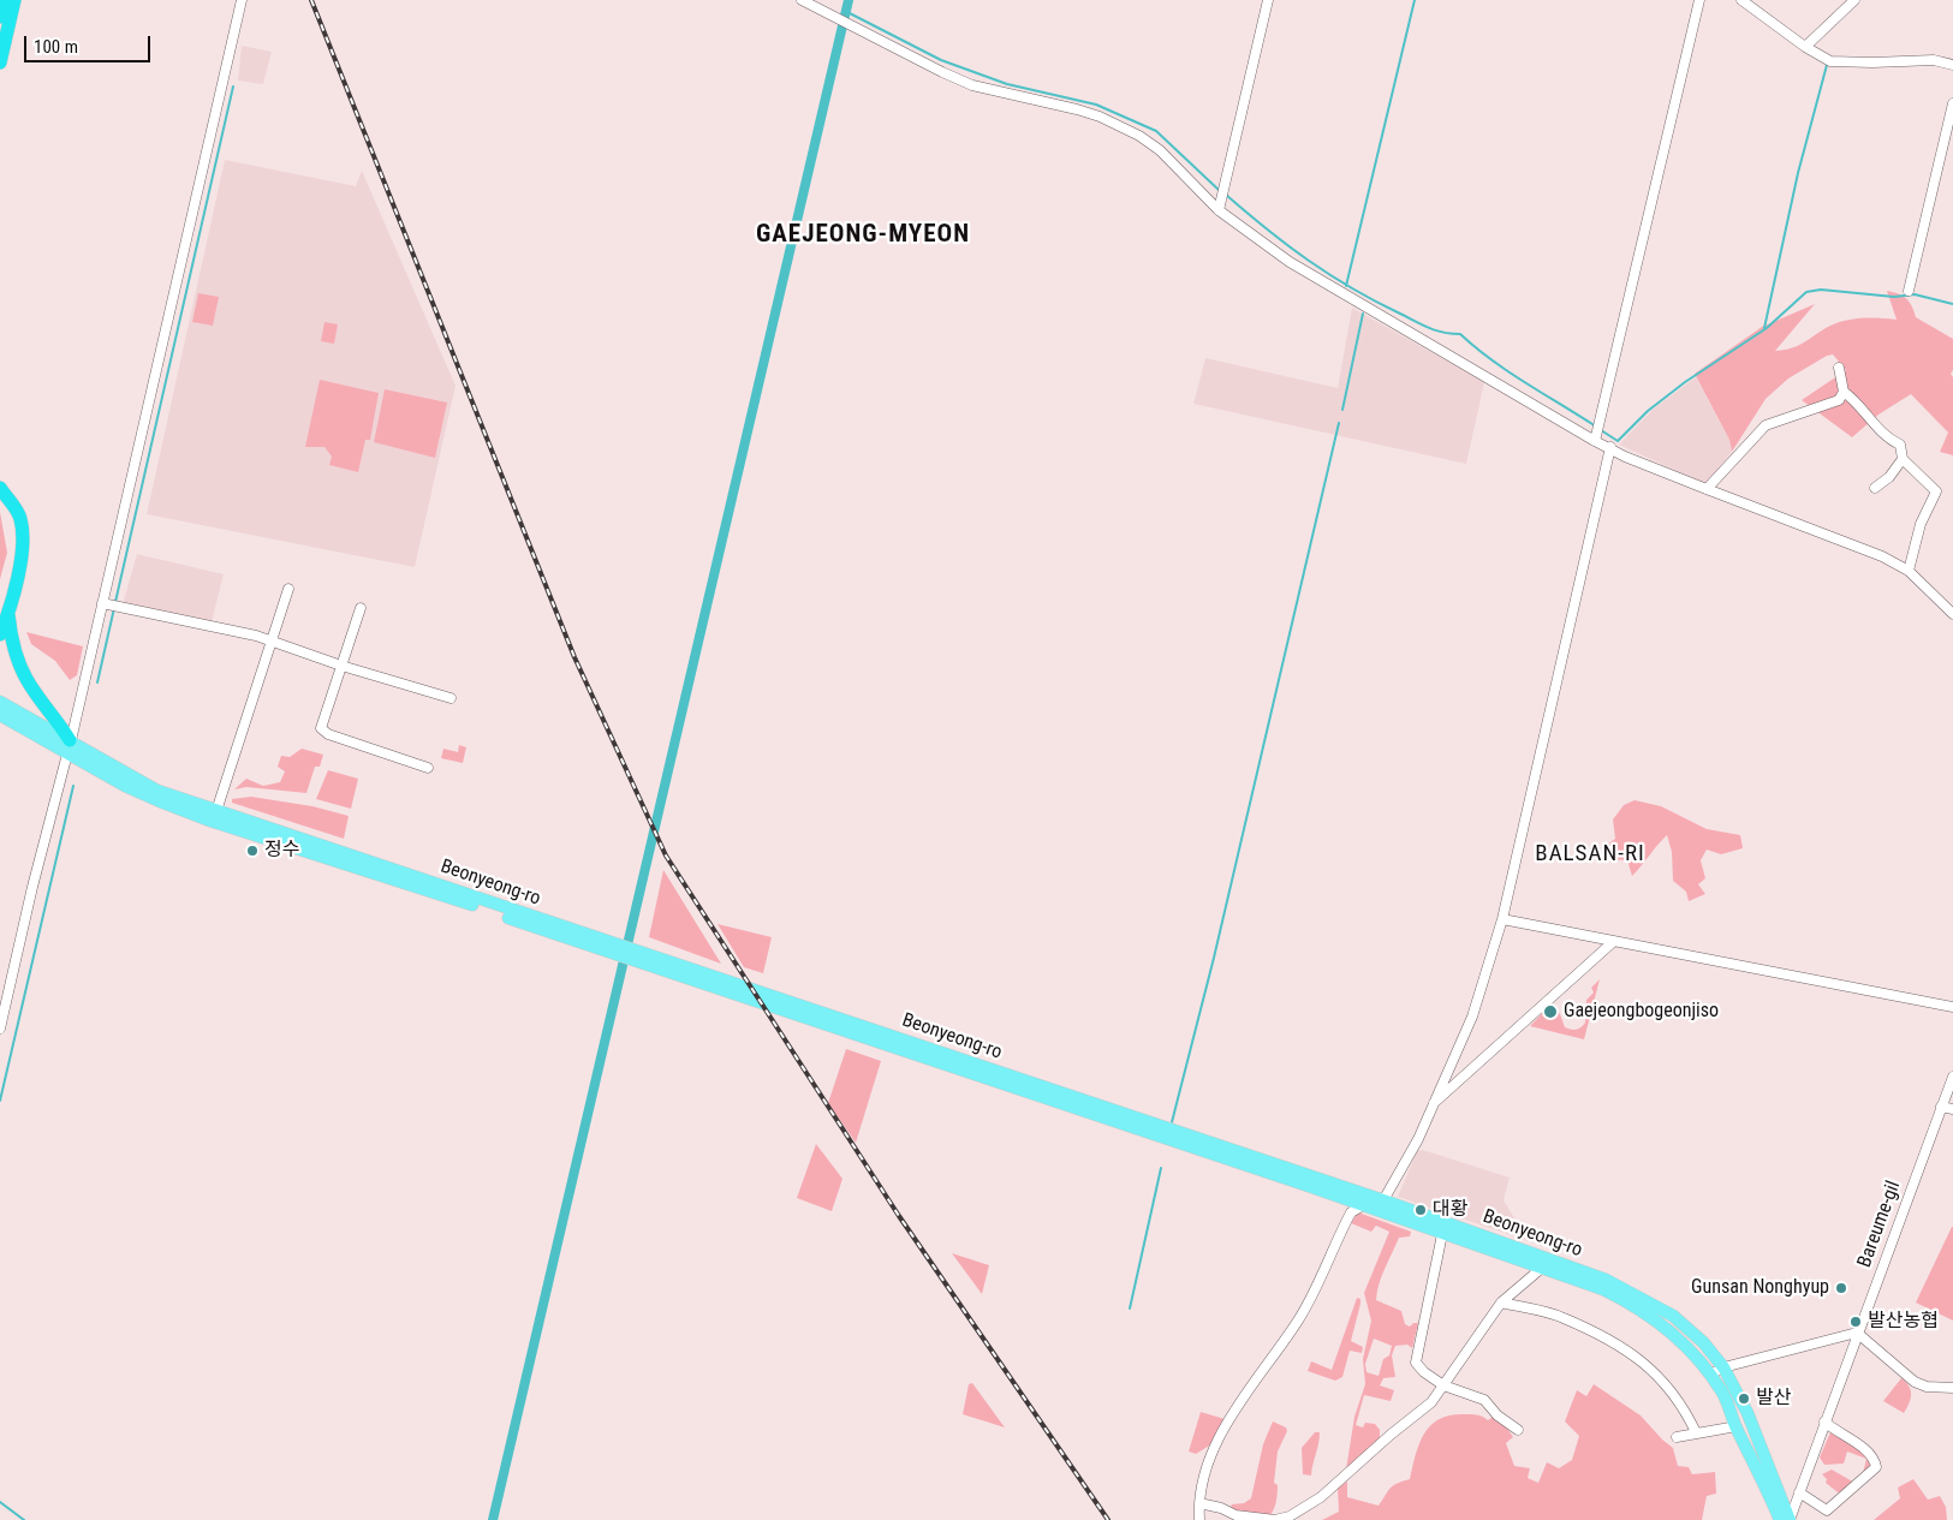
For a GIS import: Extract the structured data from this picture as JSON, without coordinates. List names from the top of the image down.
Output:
{
  "streets": {
    "main road": ["Beonyeong-ro"],
    "street": ["Bareume-gil"]
  },
  "crossings": [
    ["Beonyeong-ro", "Bareume-gil"]
  ],
  "districts": ["GAEJEONG-MYEON", "BALSAN-RI"],
  "places": [
    "정수",
    "Gaejeongbogeonjiso",
    "대황",
    "Gunsan Nonghyup",
    "발산농협",
    "발산"
  ],
  "scale_bar": "100 m"
}
